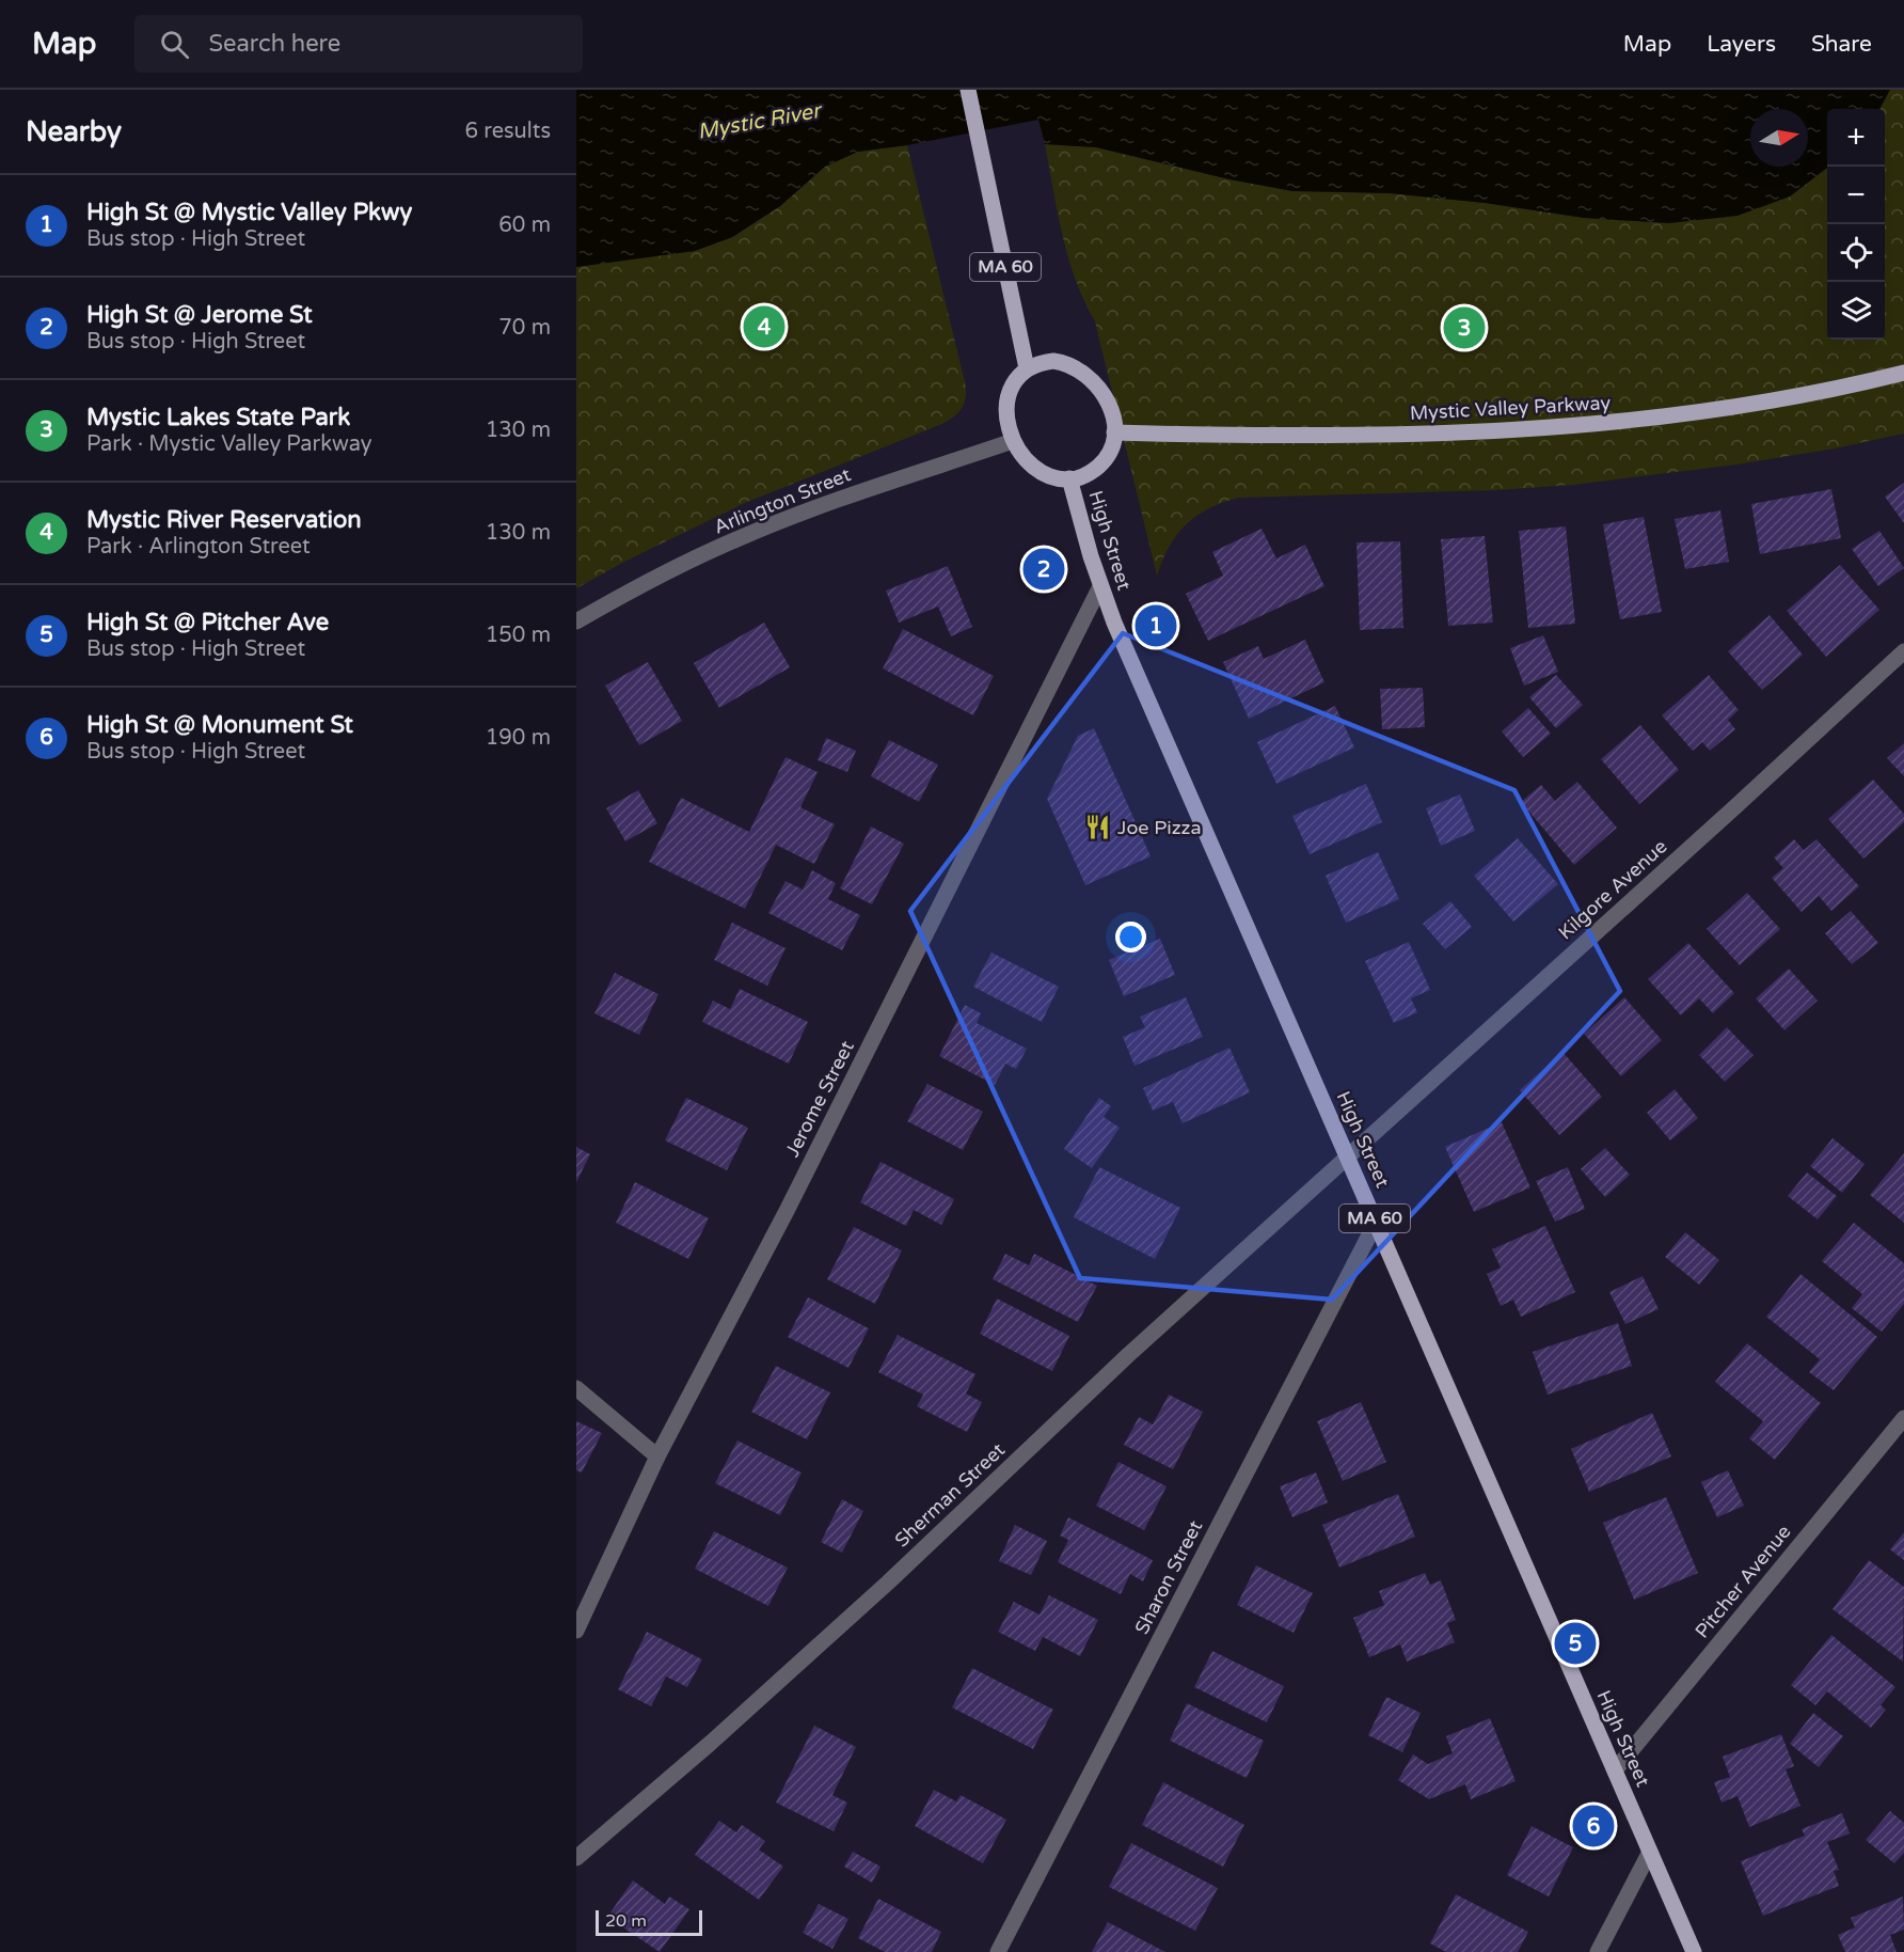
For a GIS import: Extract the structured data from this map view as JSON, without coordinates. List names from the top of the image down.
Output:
{
  "streets": {
    "main road": ["MA 60", "Mystic Valley Parkway", "High Street"],
    "street": [
      "Arlington Street",
      "Kilgore Avenue",
      "Jerome Street",
      "Sherman Street",
      "Sharon Street",
      "Pitcher Avenue"
    ]
  },
  "crossings": [
    ["MA 60", "Mystic Valley Parkway"],
    ["MA 60", "Arlington Street"],
    ["MA 60", "High Street"],
    ["Mystic Valley Parkway", "Arlington Street"],
    ["Mystic Valley Parkway", "High Street"],
    ["Arlington Street", "High Street"],
    ["High Street", "Kilgore Avenue"],
    ["High Street", "Jerome Street"],
    ["High Street", "Sherman Street"],
    ["High Street", "Sharon Street"],
    ["High Street", "Pitcher Avenue"],
    ["Kilgore Avenue", "Sherman Street"]
  ],
  "water": ["Mystic River"],
  "places": {
    "restaurant": ["Joe Pizza"]
  },
  "scale_bar": "20 m",
  "north": "right",
  "page": {
    "header": "Map",
    "search": "Search here",
    "nav": ["Map", "Layers", "Share"],
    "heading": ["Nearby", "6 results"],
    "map_buttons": ["+", "−"],
    "list": [
      {
        "mark": "1",
        "name": "High St @ Mystic Valley Pkwy",
        "note": "Bus stop · High Street",
        "value": "60 m"
      },
      {
        "mark": "2",
        "name": "High St @ Jerome St",
        "note": "Bus stop · High Street",
        "value": "70 m"
      },
      {
        "mark": "3",
        "name": "Mystic Lakes State Park",
        "note": "Park · Mystic Valley Parkway",
        "value": "130 m"
      },
      {
        "mark": "4",
        "name": "Mystic River Reservation",
        "note": "Park · Arlington Street",
        "value": "130 m"
      },
      {
        "mark": "5",
        "name": "High St @ Pitcher Ave",
        "note": "Bus stop · High Street",
        "value": "150 m"
      },
      {
        "mark": "6",
        "name": "High St @ Monument St",
        "note": "Bus stop · High Street",
        "value": "190 m"
      }
    ],
    "pins": [
      "4",
      "3",
      "2",
      "1",
      "5",
      "6"
    ],
    "scale": "20 m"
  }
}
